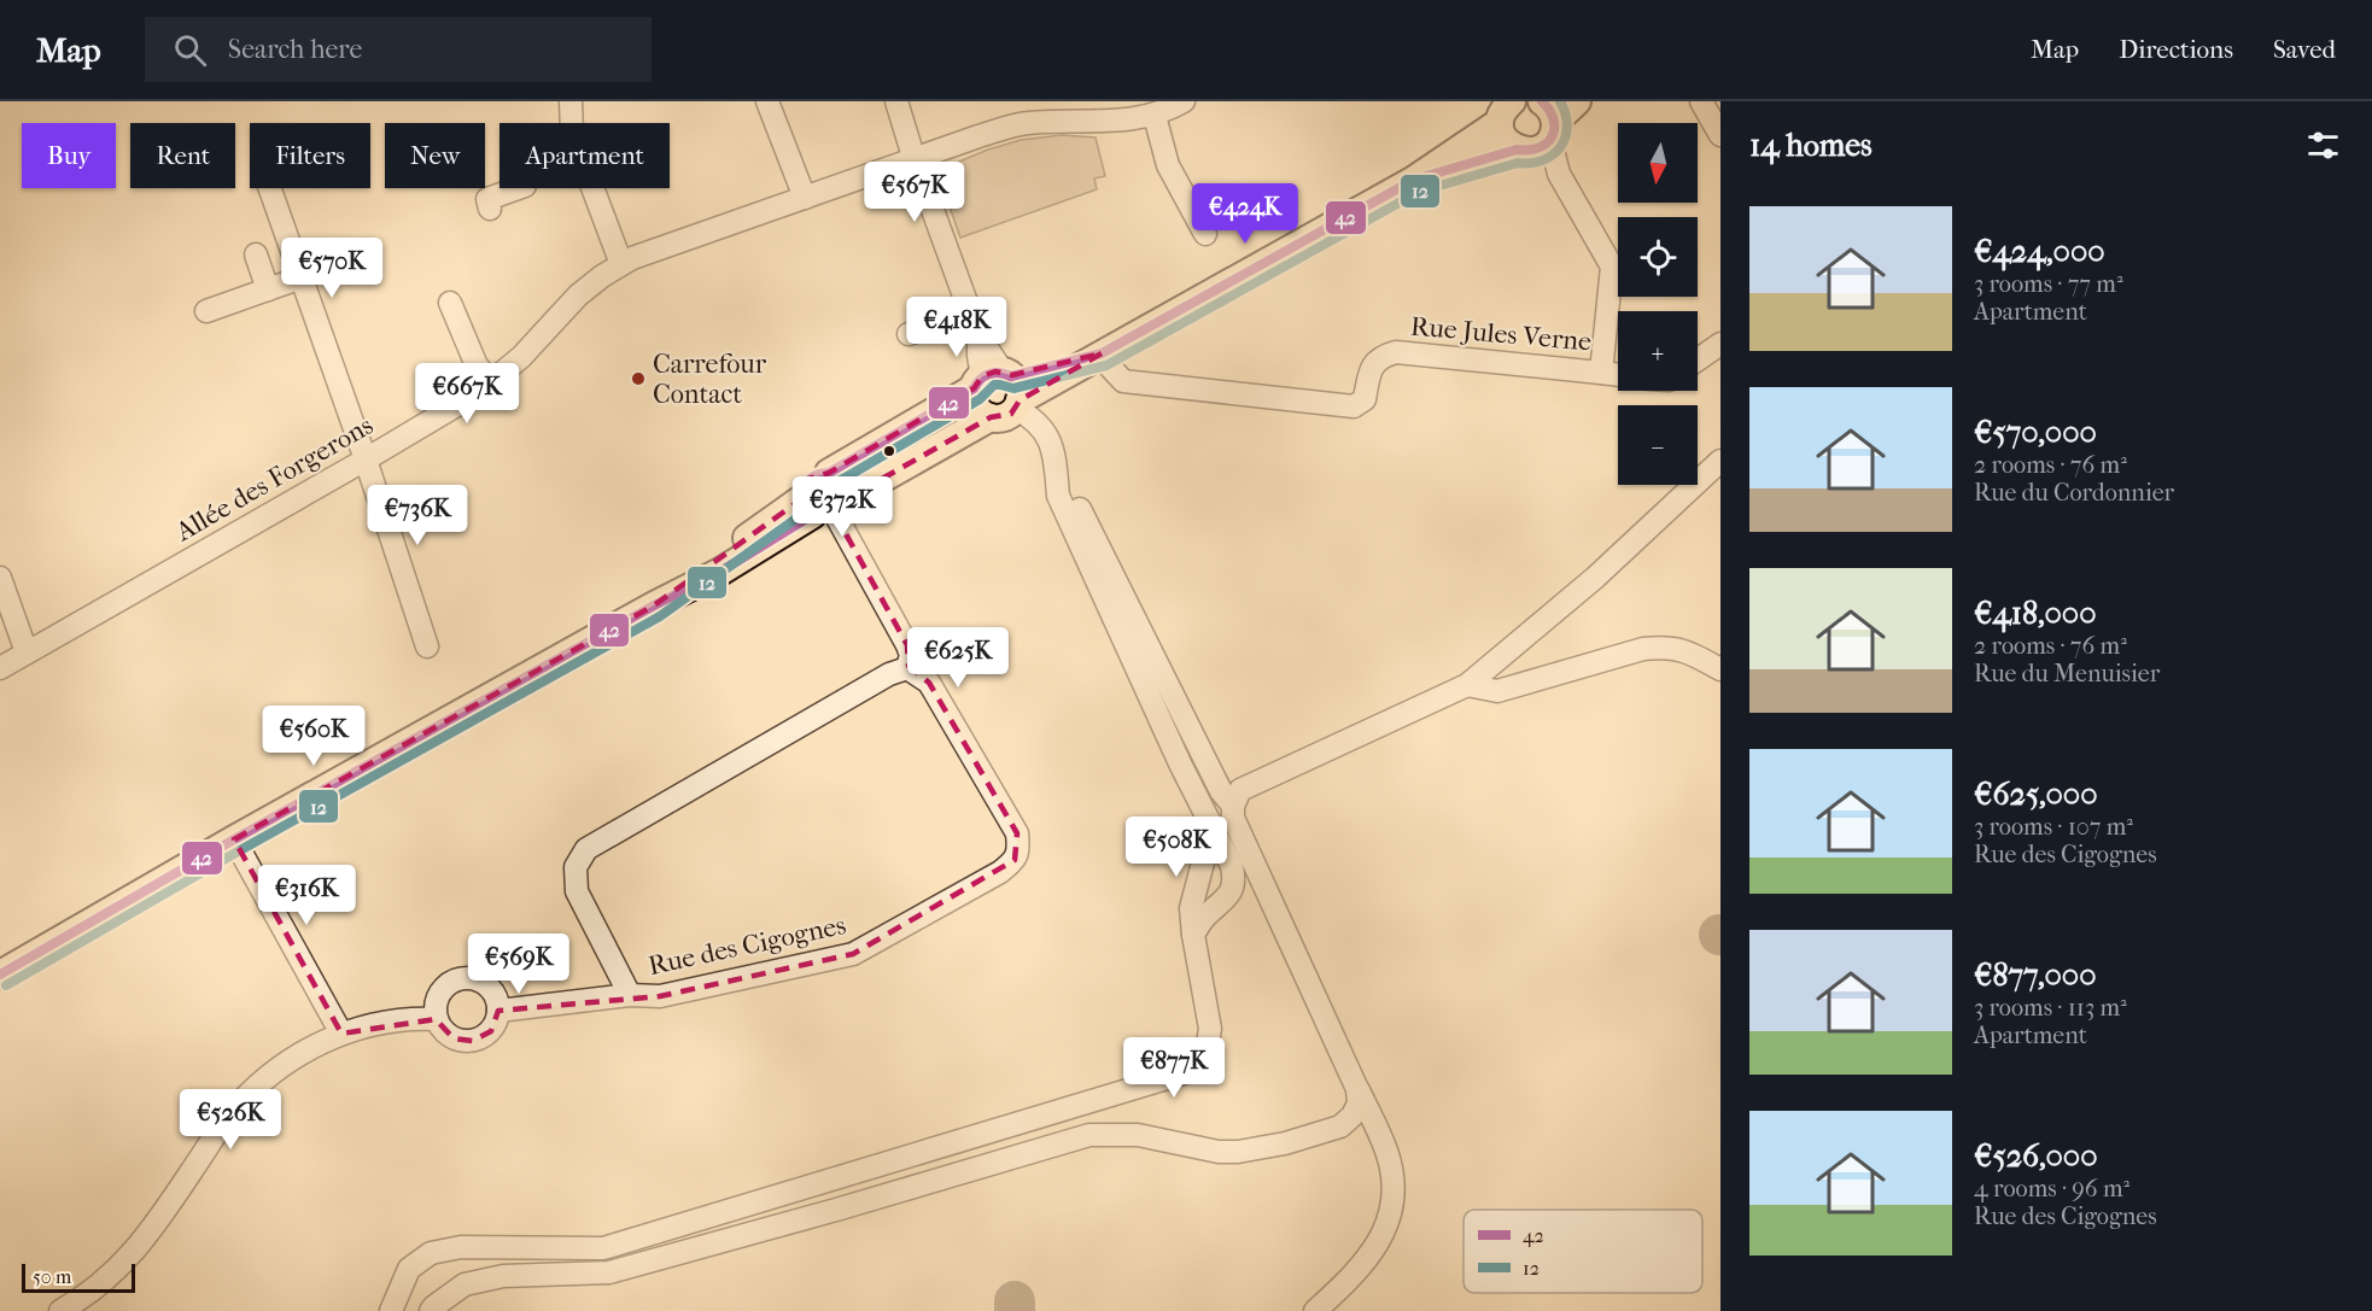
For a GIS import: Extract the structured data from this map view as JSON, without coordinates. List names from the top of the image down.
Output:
{
  "streets": {
    "street": ["Rue Jules Verne", "Allée des Forgerons", "Rue des Cigognes"]
  },
  "places": ["Carrefour Contact"],
  "lines": ["transit line 42", "transit line 12"],
  "legend": ["42", "12"],
  "scale_bar": "50 m",
  "north": "bottom",
  "page": {
    "header": "Map",
    "search": "Search here",
    "nav": ["Map", "Directions", "Saved"],
    "heading": "14 homes",
    "map_buttons": ["+", "−"],
    "chip": [
      "Buy",
      "Rent",
      "Filters",
      "New",
      "Apartment"
    ],
    "price": [
      "€567K",
      "€424K",
      "€570K",
      "€418K",
      "€667K",
      "€372K",
      "€736K",
      "€625K",
      "€560K",
      "€508K",
      "€316K",
      "€569K",
      "€877K",
      "€526K"
    ],
    "list": [
      {
        "name": "€424,000",
        "note": "3 rooms · 77 m² · Apartment"
      },
      {
        "name": "€570,000",
        "note": "2 rooms · 76 m² · Rue du Cordonnier"
      },
      {
        "name": "€418,000",
        "note": "2 rooms · 76 m² · Rue du Menuisier"
      },
      {
        "name": "€625,000",
        "note": "3 rooms · 107 m² · Rue des Cigognes"
      },
      {
        "name": "€877,000",
        "note": "3 rooms · 113 m² · Apartment"
      },
      {
        "name": "€526,000",
        "note": "4 rooms · 96 m² · Rue des Cigognes"
      }
    ],
    "scale": "50 m"
  }
}
